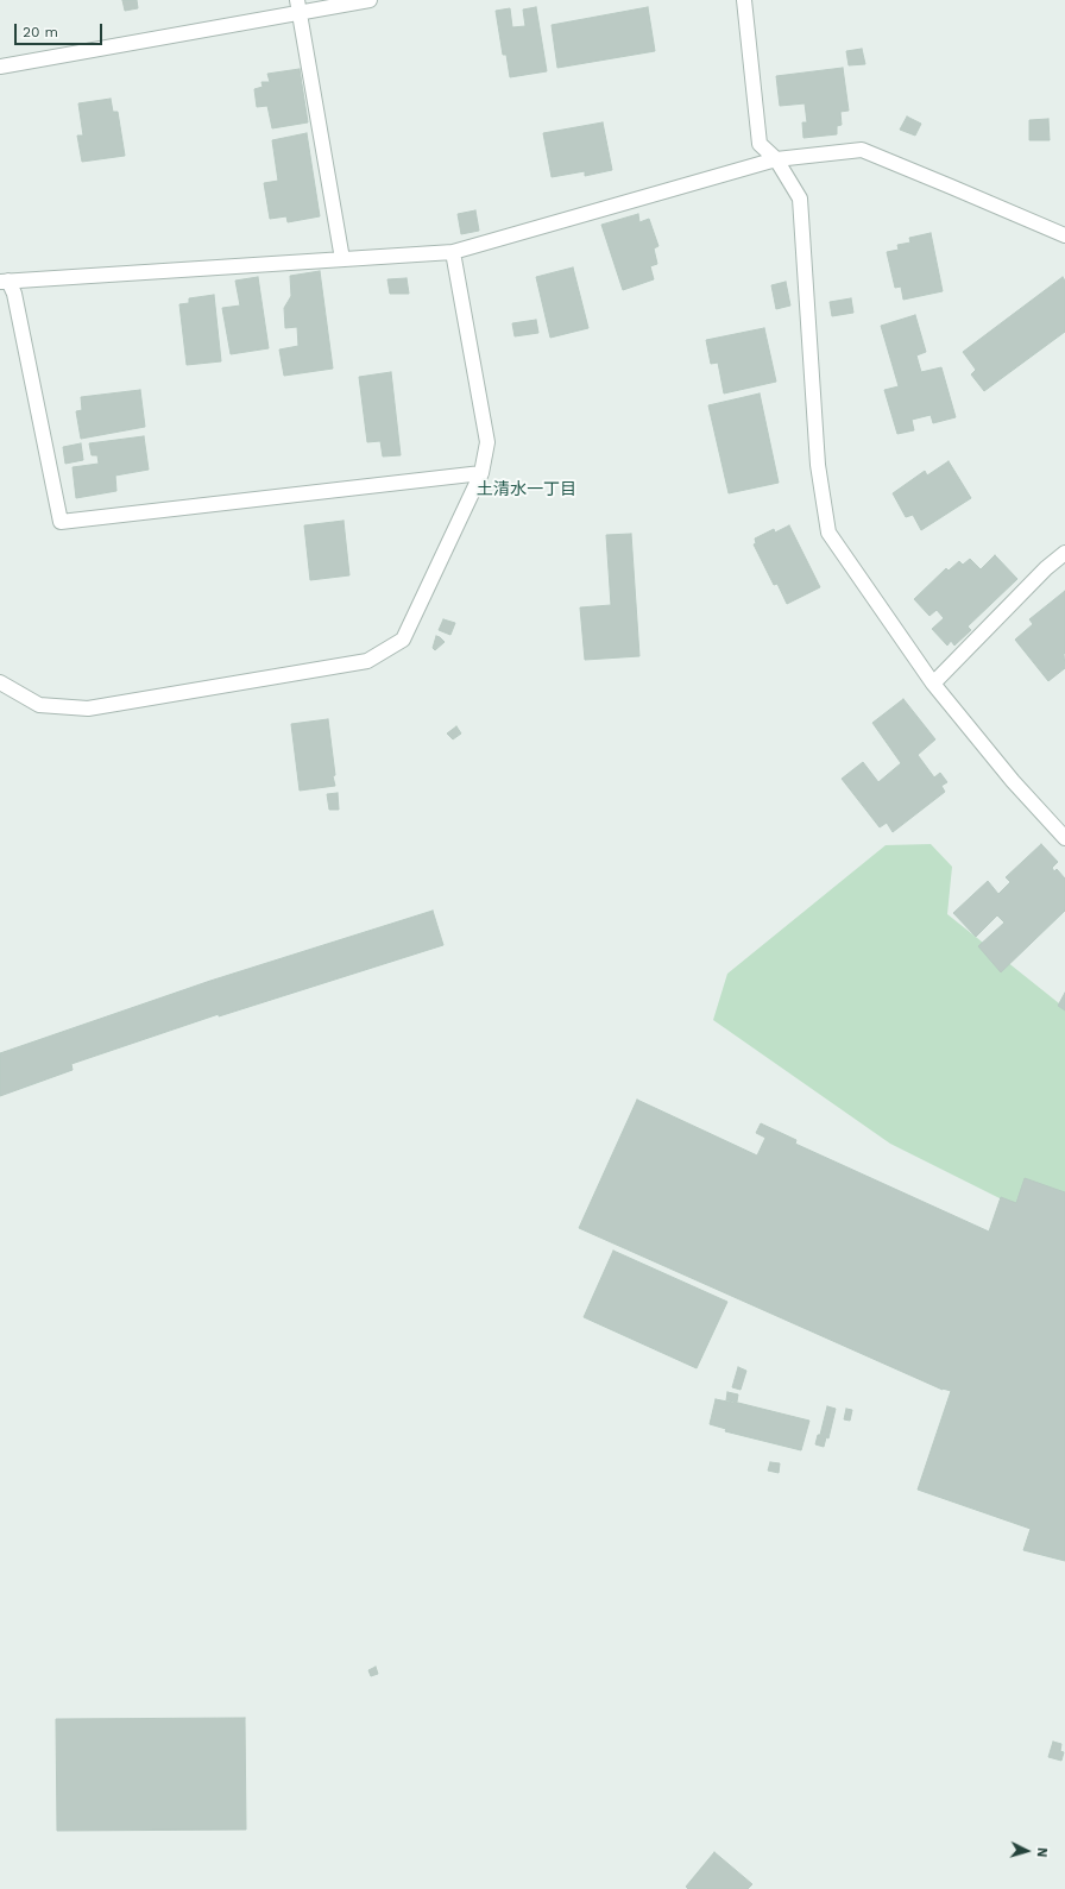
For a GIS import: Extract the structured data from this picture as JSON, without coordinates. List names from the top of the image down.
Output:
{
  "districts": ["土清水一丁目"],
  "scale_bar": "20 m",
  "north": "right"
}
